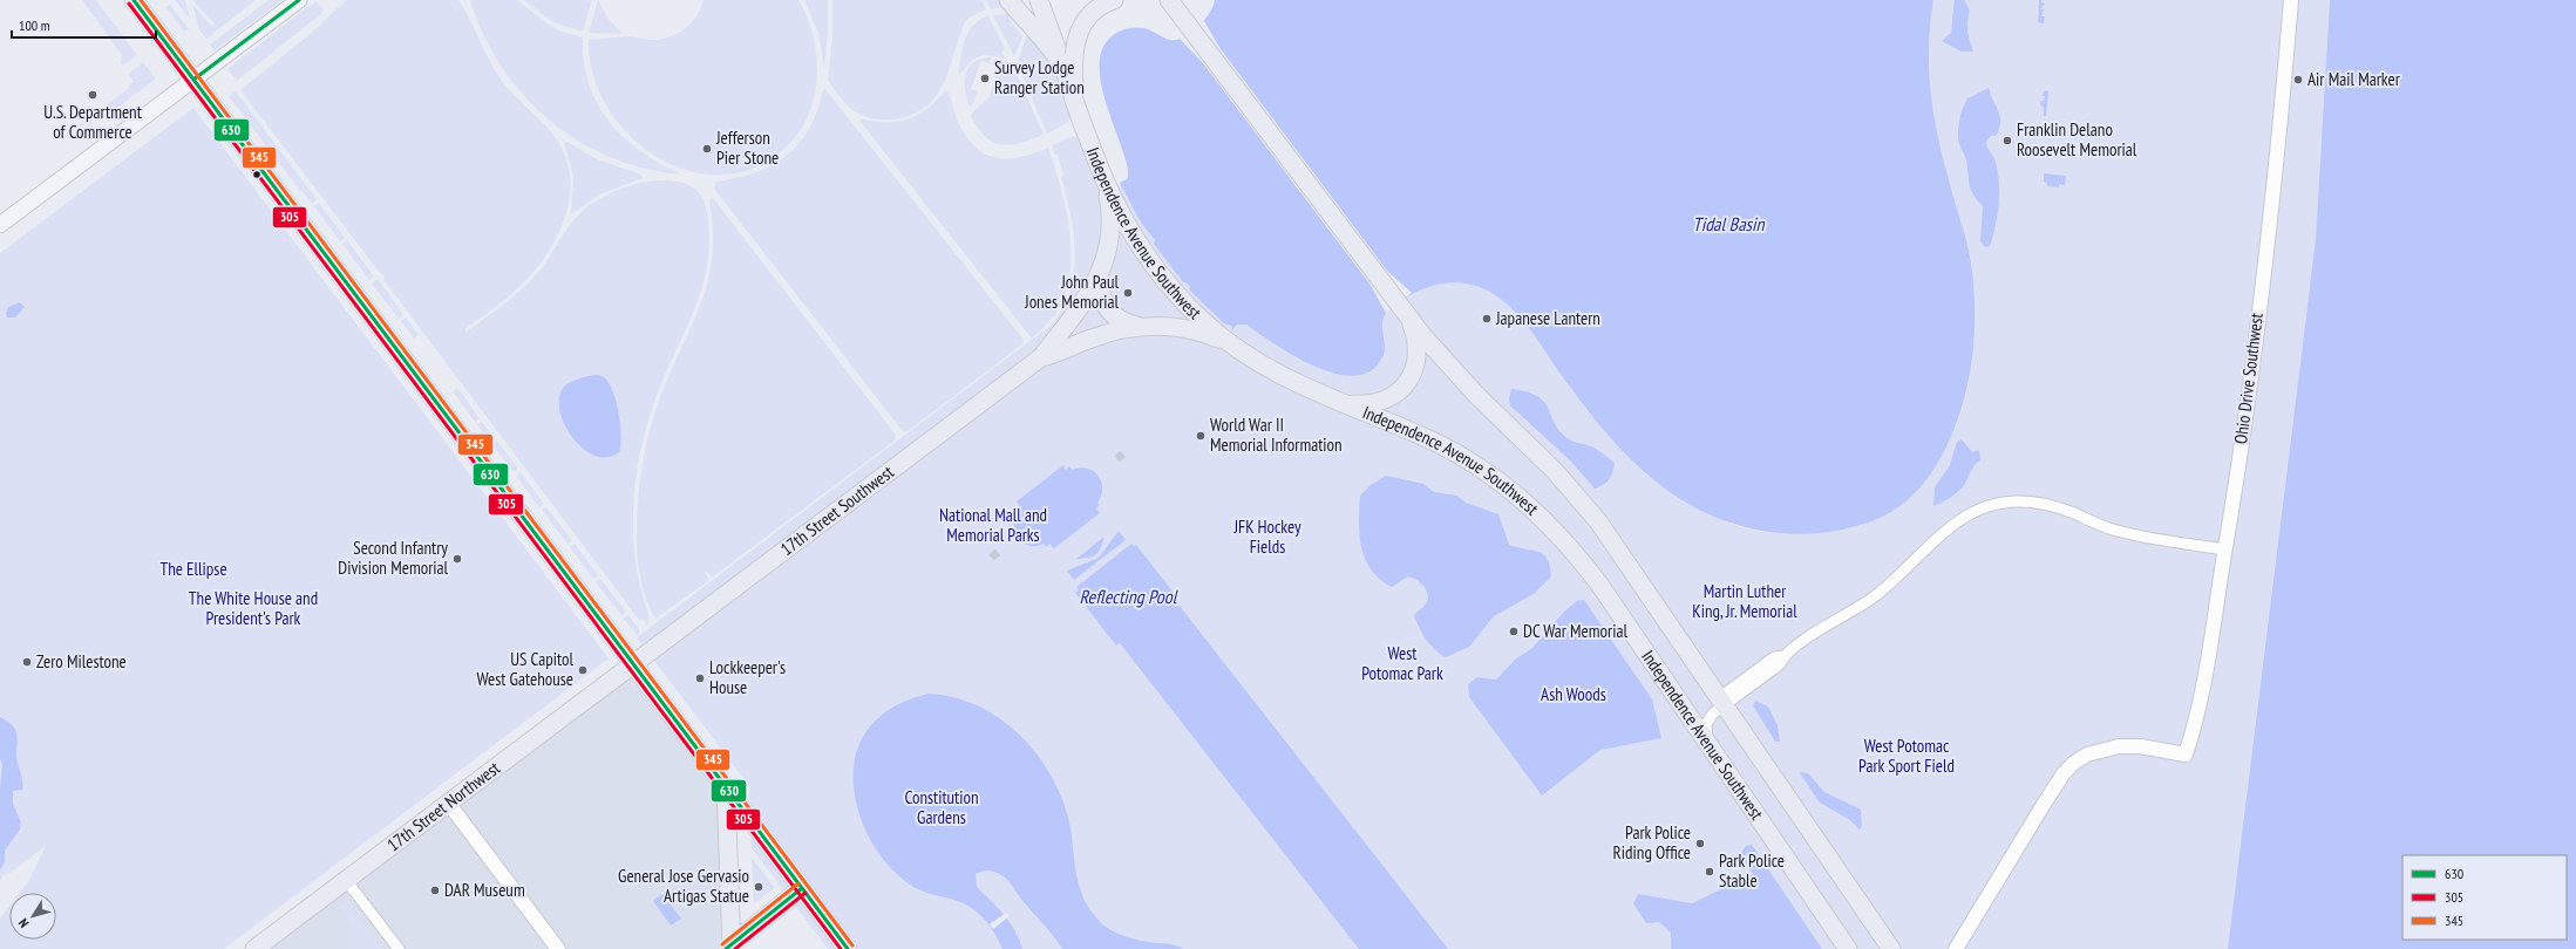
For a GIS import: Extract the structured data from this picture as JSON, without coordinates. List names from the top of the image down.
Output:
{
  "streets": {
    "main road": ["Independence Avenue Southwest", "17th Street Southwest", "17th Street Northwest"],
    "street": ["Ohio Drive Southwest"]
  },
  "crossings": [
    ["Independence Avenue Southwest", "17th Street Southwest"],
    ["17th Street Southwest", "17th Street Northwest"]
  ],
  "water": ["Tidal Basin", "Reflecting Pool"],
  "parks": [
    "National Mall and Memorial Parks",
    "JFK Hockey Fields",
    "The Ellipse",
    "Martin Luther King, Jr. Memorial",
    "The White House and President's Park",
    "West Potomac Park",
    "Ash Woods",
    "West Potomac Park Sport Field",
    "Constitution Gardens"
  ],
  "places": [
    "Survey Lodge Ranger Station",
    "Air Mail Marker",
    "U.S. Department of Commerce",
    "Franklin Delano Roosevelt Memorial",
    "Jefferson Pier Stone",
    "John Paul Jones Memorial",
    "Japanese Lantern",
    "World War II Memorial Information",
    "Second Infantry Division Memorial",
    "DC War Memorial",
    "Zero Milestone",
    "US Capitol West Gatehouse",
    "Lockkeeper's House",
    "Park Police Riding Office",
    "Park Police Stable",
    "General Jose Gervasio Artigas Statue",
    "DAR Museum"
  ],
  "lines": ["transit line 630", "transit line 345", "transit line 305"],
  "legend": ["630", "305", "345"],
  "scale_bar": "100 m",
  "north": "bottom left"
}
